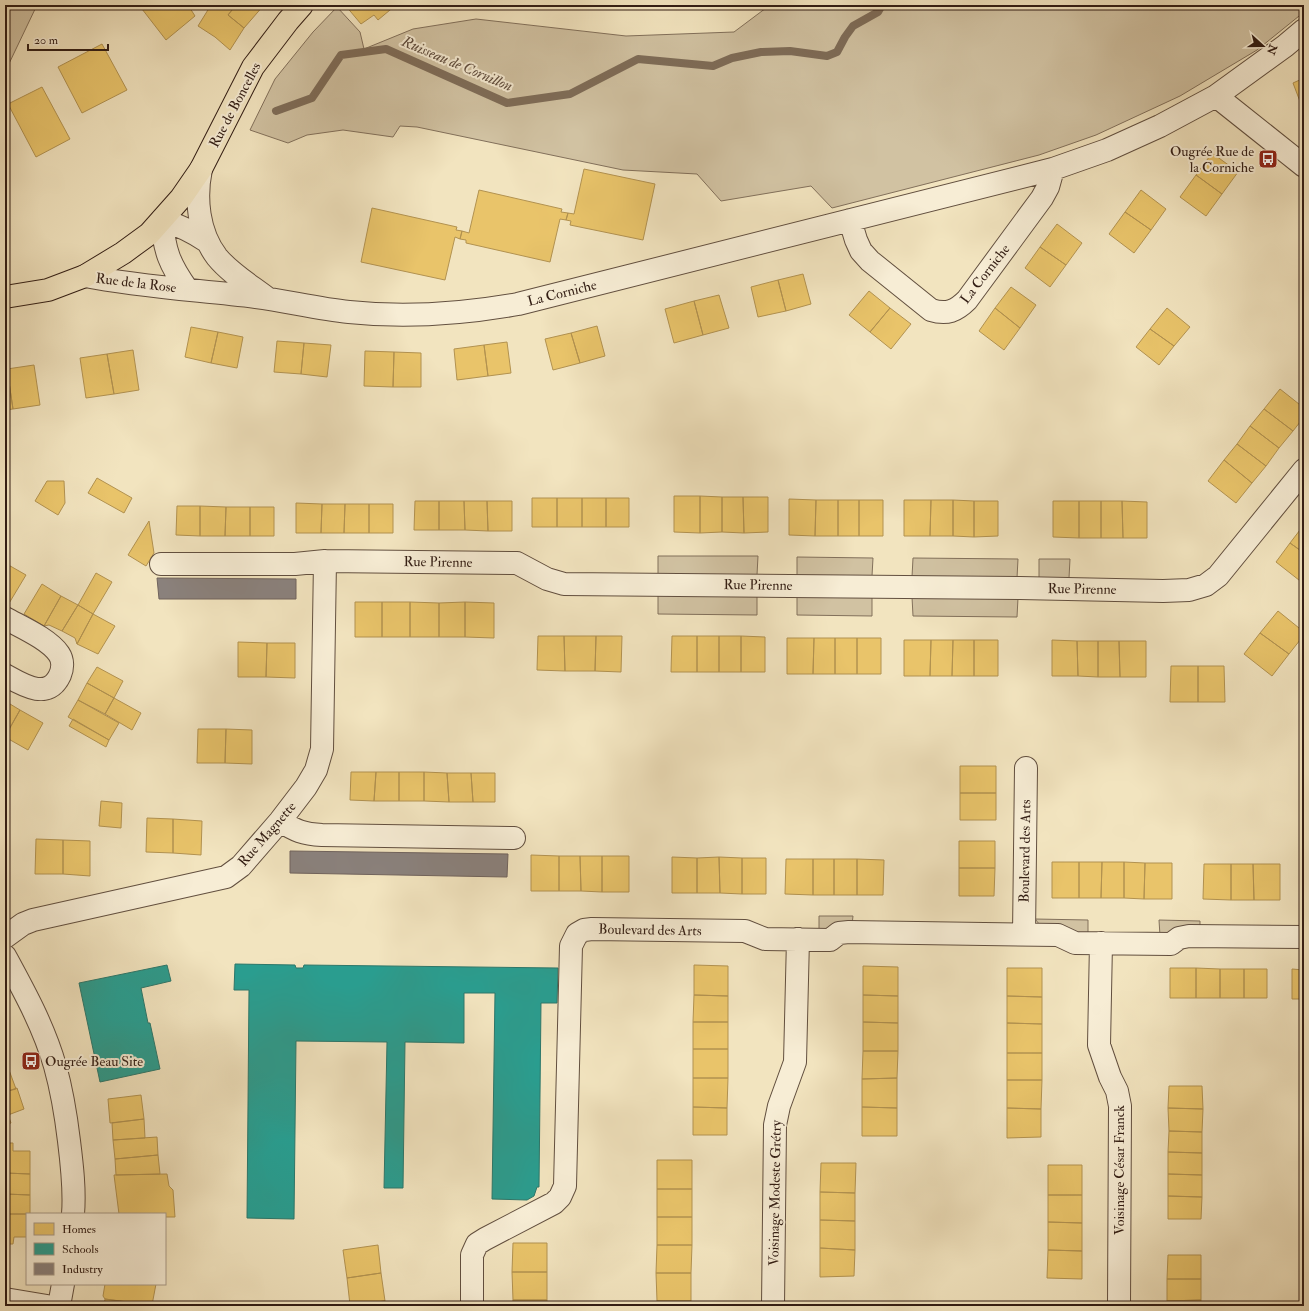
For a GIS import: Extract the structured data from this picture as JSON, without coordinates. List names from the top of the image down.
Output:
{
  "streets": {
    "main road": ["Rue de Boncelles", "Rue de la Rose"],
    "street": [
      "La Corniche",
      "Rue Pirenne",
      "Rue Magnette",
      "Boulevard des Arts",
      "Voisinage César Franck",
      "Voisinage Modeste Grétry"
    ]
  },
  "crossings": [
    ["Rue de Boncelles", "La Corniche"],
    ["Rue de Boncelles", "Rue de la Rose"],
    ["La Corniche", "Rue de la Rose"],
    ["Rue Pirenne", "Rue Magnette"],
    ["Boulevard des Arts", "Voisinage César Franck"],
    ["Boulevard des Arts", "Voisinage Modeste Grétry"]
  ],
  "water": ["Ruisseau de Cornillon"],
  "places": {
    "bus stop": ["Ougrée Rue de la Corniche", "Ougrée Beau Site"]
  },
  "legend": ["Homes", "Schools", "Industry"],
  "scale_bar": "20 m",
  "north": "right"
}
